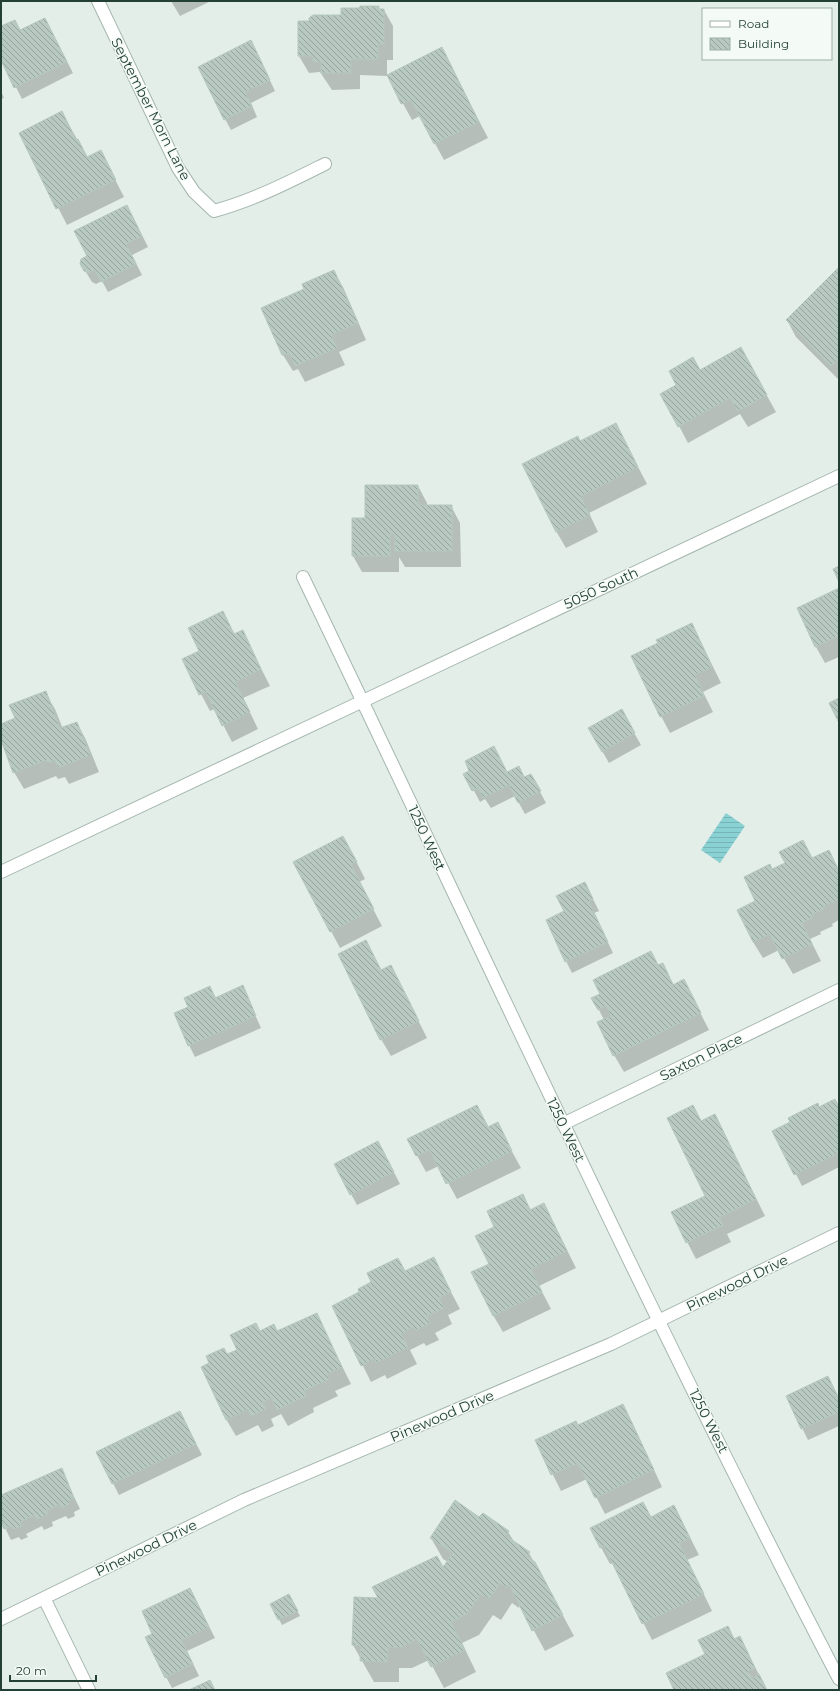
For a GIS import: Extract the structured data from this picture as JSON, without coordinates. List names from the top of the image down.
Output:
{
  "streets": {
    "street": [
      "September Morn Lane",
      "5050 South",
      "1250 West",
      "Saxton Place",
      "Pinewood Drive"
    ]
  },
  "crossings": [
    ["5050 South", "1250 West"],
    ["1250 West", "Saxton Place"],
    ["1250 West", "Pinewood Drive"]
  ],
  "legend": ["Road", "Building"],
  "scale_bar": "20 m"
}
